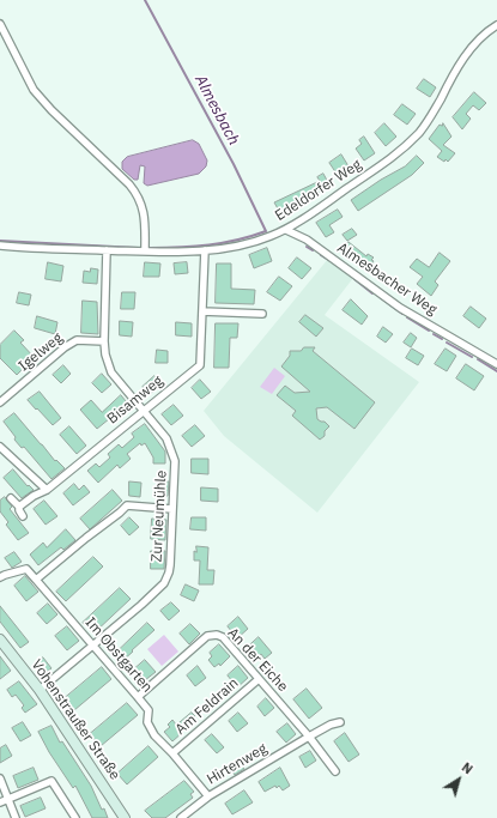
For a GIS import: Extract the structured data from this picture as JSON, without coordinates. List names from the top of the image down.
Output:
{
  "streets": {
    "main road": ["Vohenstraußer Straße"],
    "street": [
      "Edeldorfer Weg",
      "Almesbacher Weg",
      "Igelweg",
      "Bisamweg",
      "Zur Neumühle",
      "Im Obstgarten",
      "An der Eiche",
      "Am Feldrain",
      "Hirtenweg"
    ]
  },
  "crossings": [
    ["Edeldorfer Weg", "Almesbacher Weg"],
    ["Edeldorfer Weg", "Bisamweg"],
    ["Edeldorfer Weg", "Zur Neumühle"],
    ["Igelweg", "Zur Neumühle"],
    ["Bisamweg", "Zur Neumühle"],
    ["Zur Neumühle", "Im Obstgarten"],
    ["Zur Neumühle", "Vohenstraußer Straße"],
    ["Im Obstgarten", "An der Eiche"],
    ["Im Obstgarten", "Am Feldrain"],
    ["Im Obstgarten", "Hirtenweg"],
    ["An der Eiche", "Am Feldrain"],
    ["An der Eiche", "Hirtenweg"]
  ],
  "water": ["Almesbach"],
  "north": "top right"
}
